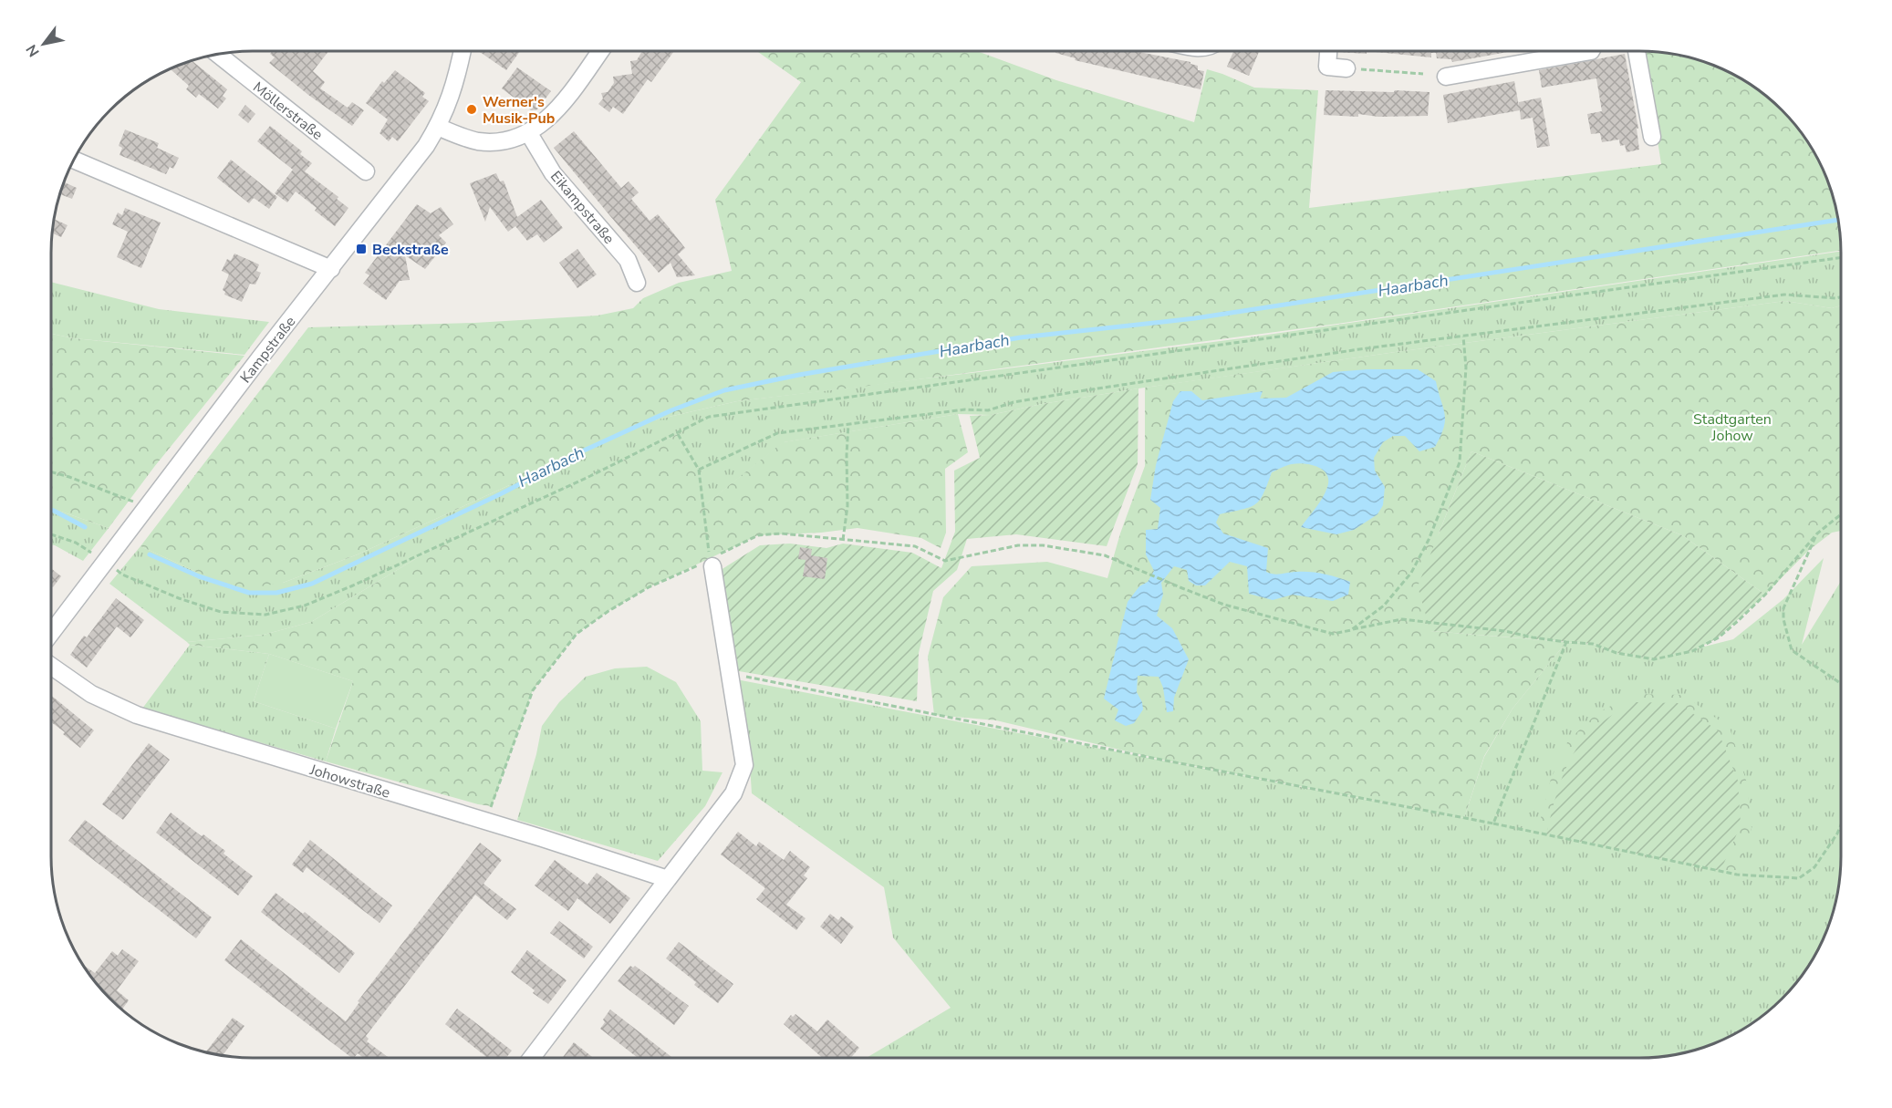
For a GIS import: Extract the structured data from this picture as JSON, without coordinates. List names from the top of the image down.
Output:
{
  "streets": {
    "street": [
      "Möllerstraße",
      "Eikampstraße",
      "Kampstraße",
      "Johowstraße"
    ]
  },
  "water": ["Haarbach"],
  "parks": ["Stadtgarten Johow"],
  "places": {
    "other": ["Werner's Musik-Pub"],
    "transit": ["Beckstraße"]
  },
  "north": "bottom left"
}
